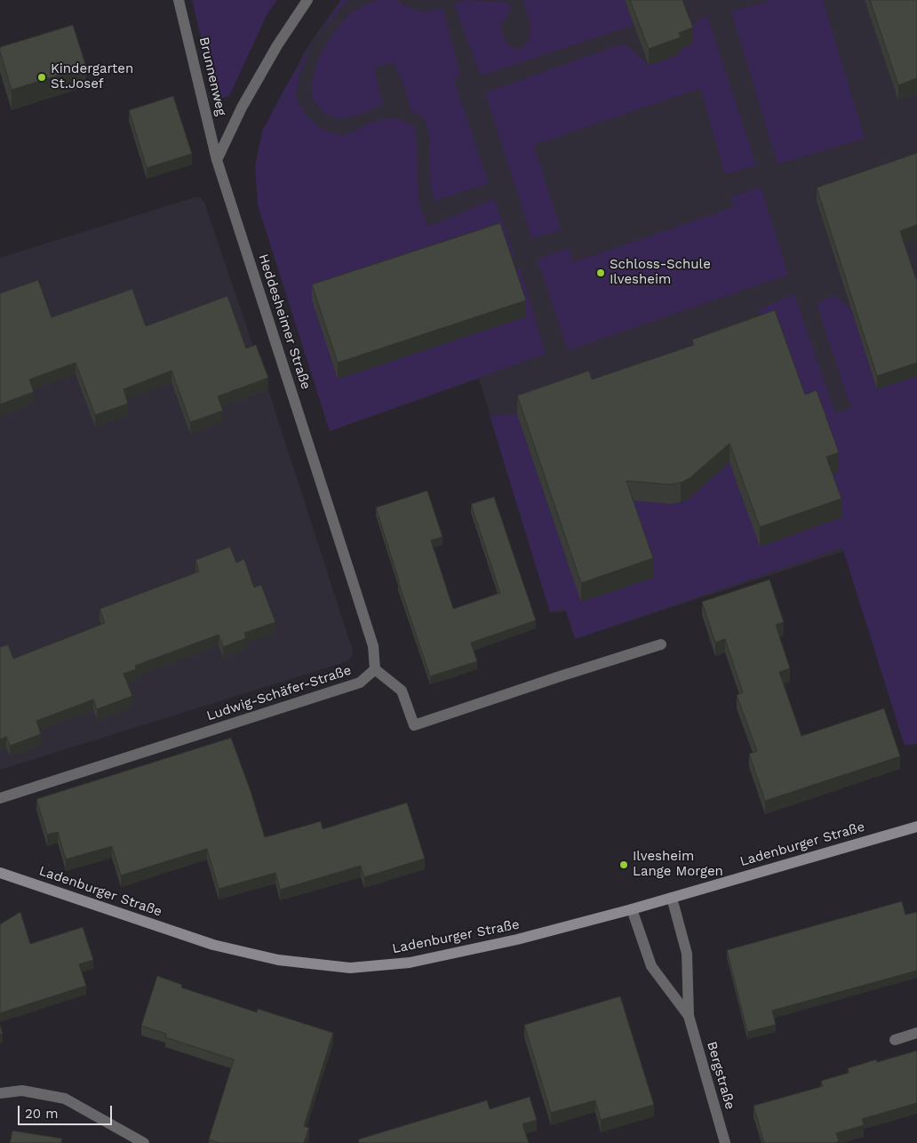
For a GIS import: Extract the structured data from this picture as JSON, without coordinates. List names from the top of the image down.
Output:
{
  "streets": {
    "main road": ["Ladenburger Straße"],
    "street": [
      "Brunnenweg",
      "Heddesheimer Straße",
      "Ludwig-Schäfer-Straße",
      "Bergstraße"
    ]
  },
  "crossings": [
    ["Brunnenweg", "Heddesheimer Straße"],
    ["Heddesheimer Straße", "Ludwig-Schäfer-Straße"],
    ["Ladenburger Straße", "Bergstraße"]
  ],
  "places": ["Kindergarten St.Josef", "Schloss-Schule Ilvesheim", "Ilvesheim Lange Morgen"],
  "scale_bar": "20 m"
}
